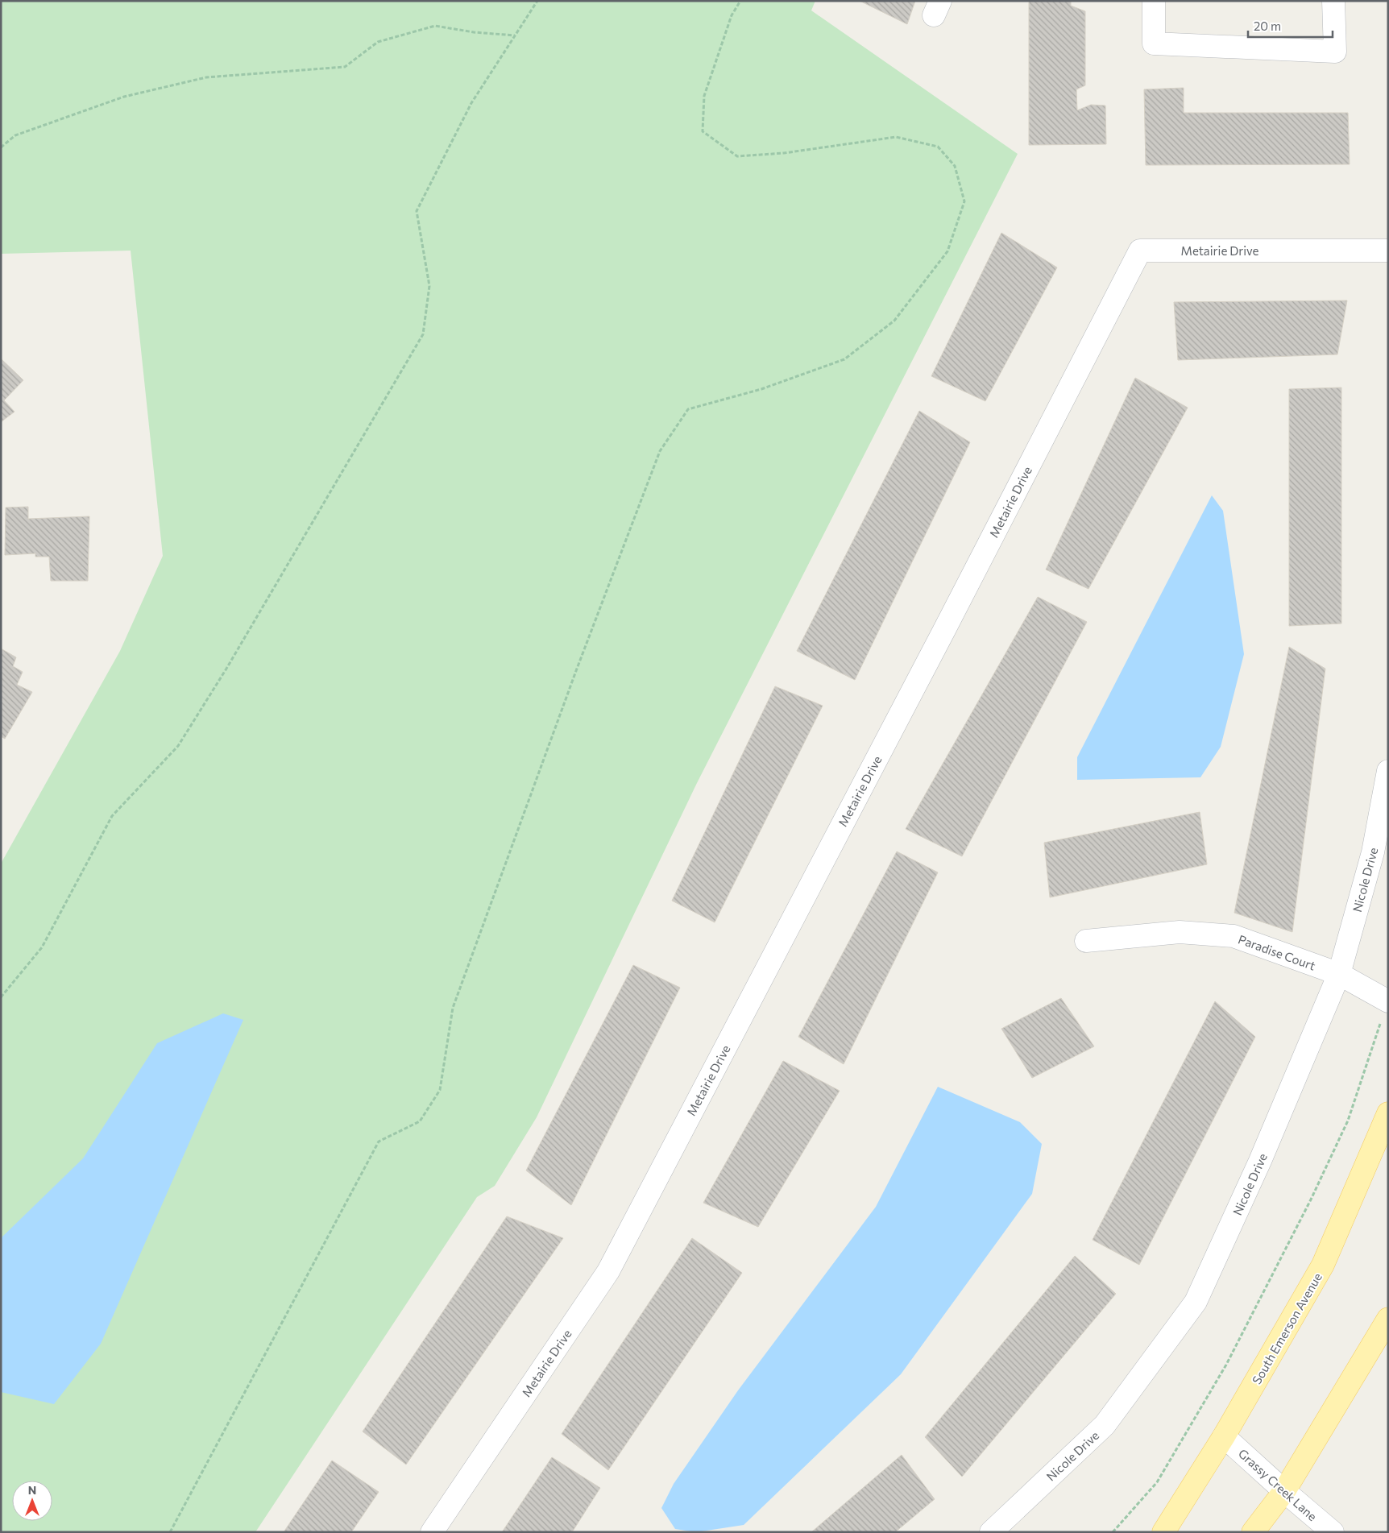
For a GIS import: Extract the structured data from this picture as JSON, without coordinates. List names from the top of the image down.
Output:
{
  "streets": {
    "main road": ["South Emerson Avenue"],
    "street": [
      "Metairie Drive",
      "Nicole Drive",
      "Paradise Court",
      "Grassy Creek Lane"
    ]
  },
  "crossings": [
    ["Nicole Drive", "Paradise Court"],
    ["South Emerson Avenue", "Grassy Creek Lane"]
  ],
  "scale_bar": "20 m",
  "north": "top"
}
